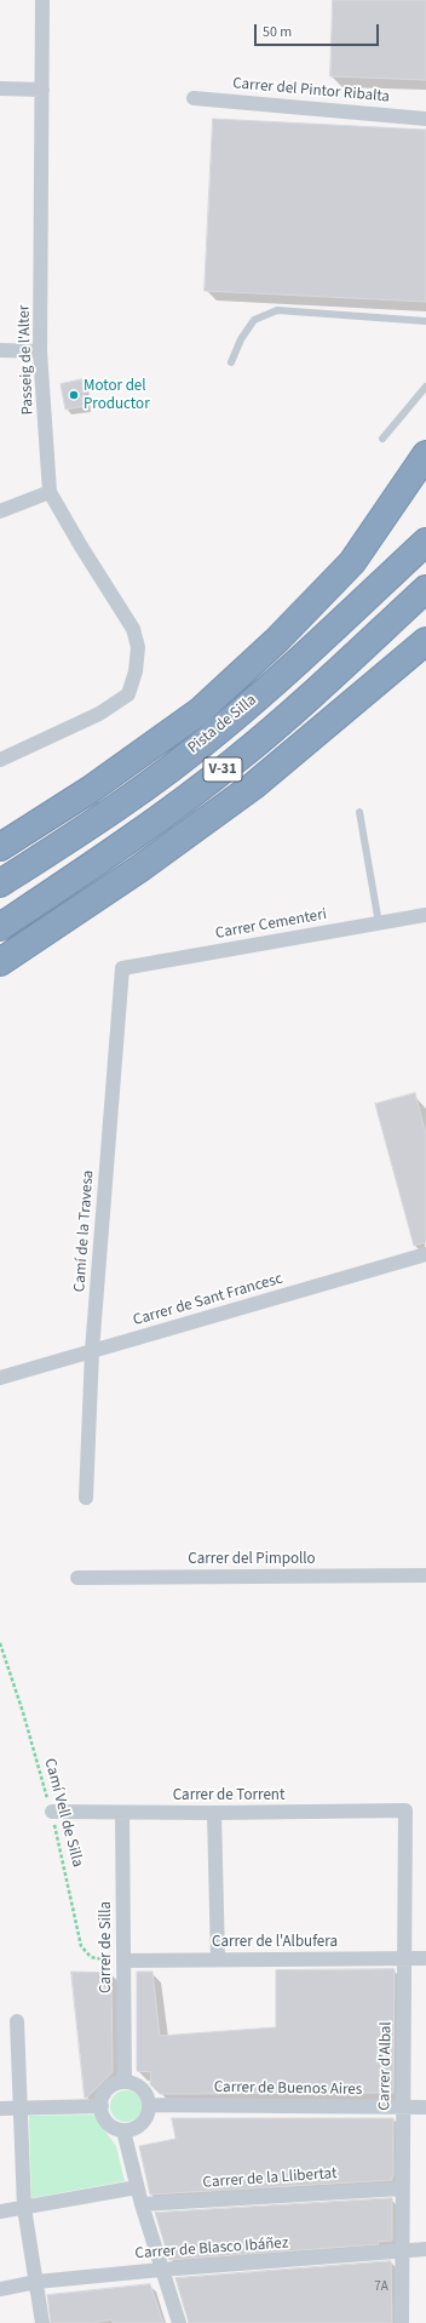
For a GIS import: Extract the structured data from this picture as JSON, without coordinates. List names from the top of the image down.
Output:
{
  "streets": {
    "highway": ["Pista de Silla", "V-31"],
    "street": [
      "Carrer del Pintor Ribalta",
      "Passeig de l'Alter",
      "Carrer Cementeri",
      "Camí de la Travesa",
      "Carrer de Sant Francesc",
      "Carrer del Pimpollo",
      "Carrer de Torrent",
      "Carrer de l'Albufera",
      "Carrer de Silla",
      "Carrer d'Albal",
      "Carrer de Buenos Aires",
      "Carrer de la Llibertat",
      "Carrer de Blasco Ibáñez"
    ],
    "path": ["Camí Vell de Silla"]
  },
  "crossings": [
    ["Carrer Cementeri", "Camí de la Travesa"],
    ["Camí de la Travesa", "Carrer de Sant Francesc"],
    ["Carrer de Torrent", "Camí Vell de Silla"],
    ["Carrer de Torrent", "Carrer de Silla"],
    ["Carrer de Torrent", "Carrer d'Albal"],
    ["Camí Vell de Silla", "Carrer de l'Albufera"],
    ["Camí Vell de Silla", "Carrer de Silla"],
    ["Carrer de l'Albufera", "Carrer de Silla"],
    ["Carrer de l'Albufera", "Carrer d'Albal"],
    ["Carrer de Silla", "Carrer de Buenos Aires"],
    ["Carrer d'Albal", "Carrer de Buenos Aires"],
    ["Carrer d'Albal", "Carrer de la Llibertat"],
    ["Carrer d'Albal", "Carrer de Blasco Ibáñez"]
  ],
  "places": ["Motor del Productor"],
  "house_numbers": ["7A"],
  "scale_bar": "50 m"
}
